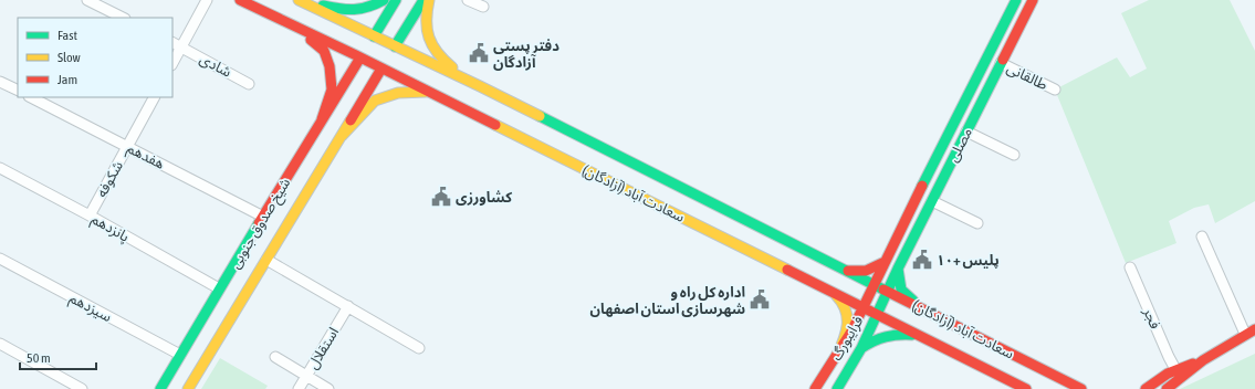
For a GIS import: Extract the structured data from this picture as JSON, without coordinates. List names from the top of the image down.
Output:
{
  "streets": {
    "main road": [
      "مصلی",
      "سعادت آباد (آزادگان)",
      "شیخ صدوق جنوبی",
      "فرایبورگ"
    ],
    "street": [
      "شادی",
      "طالقانی",
      "هفدهم",
      "شکوفه",
      "پانزدهم",
      "سیزدهم",
      "فجر",
      "استقلال"
    ]
  },
  "crossings": [
    ["طالقانی", "مصلی"],
    ["مصلی", "سعادت آباد (آزادگان)"],
    ["مصلی", "فرایبورگ"],
    ["هفدهم", "شکوفه"],
    ["هفدهم", "شیخ صدوق جنوبی"],
    ["شکوفه", "پانزدهم"],
    ["سعادت آباد (آزادگان)", "شیخ صدوق جنوبی"],
    ["سعادت آباد (آزادگان)", "فرایبورگ"],
    ["شیخ صدوق جنوبی", "پانزدهم"],
    ["شیخ صدوق جنوبی", "سیزدهم"]
  ],
  "places": {
    "public building": [
      "دفتر پستی آزادگان",
      "کشاورزی",
      "پلیس +۱۰",
      "اداره کل راه و شهرسازی استان اصفهان"
    ]
  },
  "legend": ["Fast", "Slow", "Jam"],
  "scale_bar": "50 m"
}
